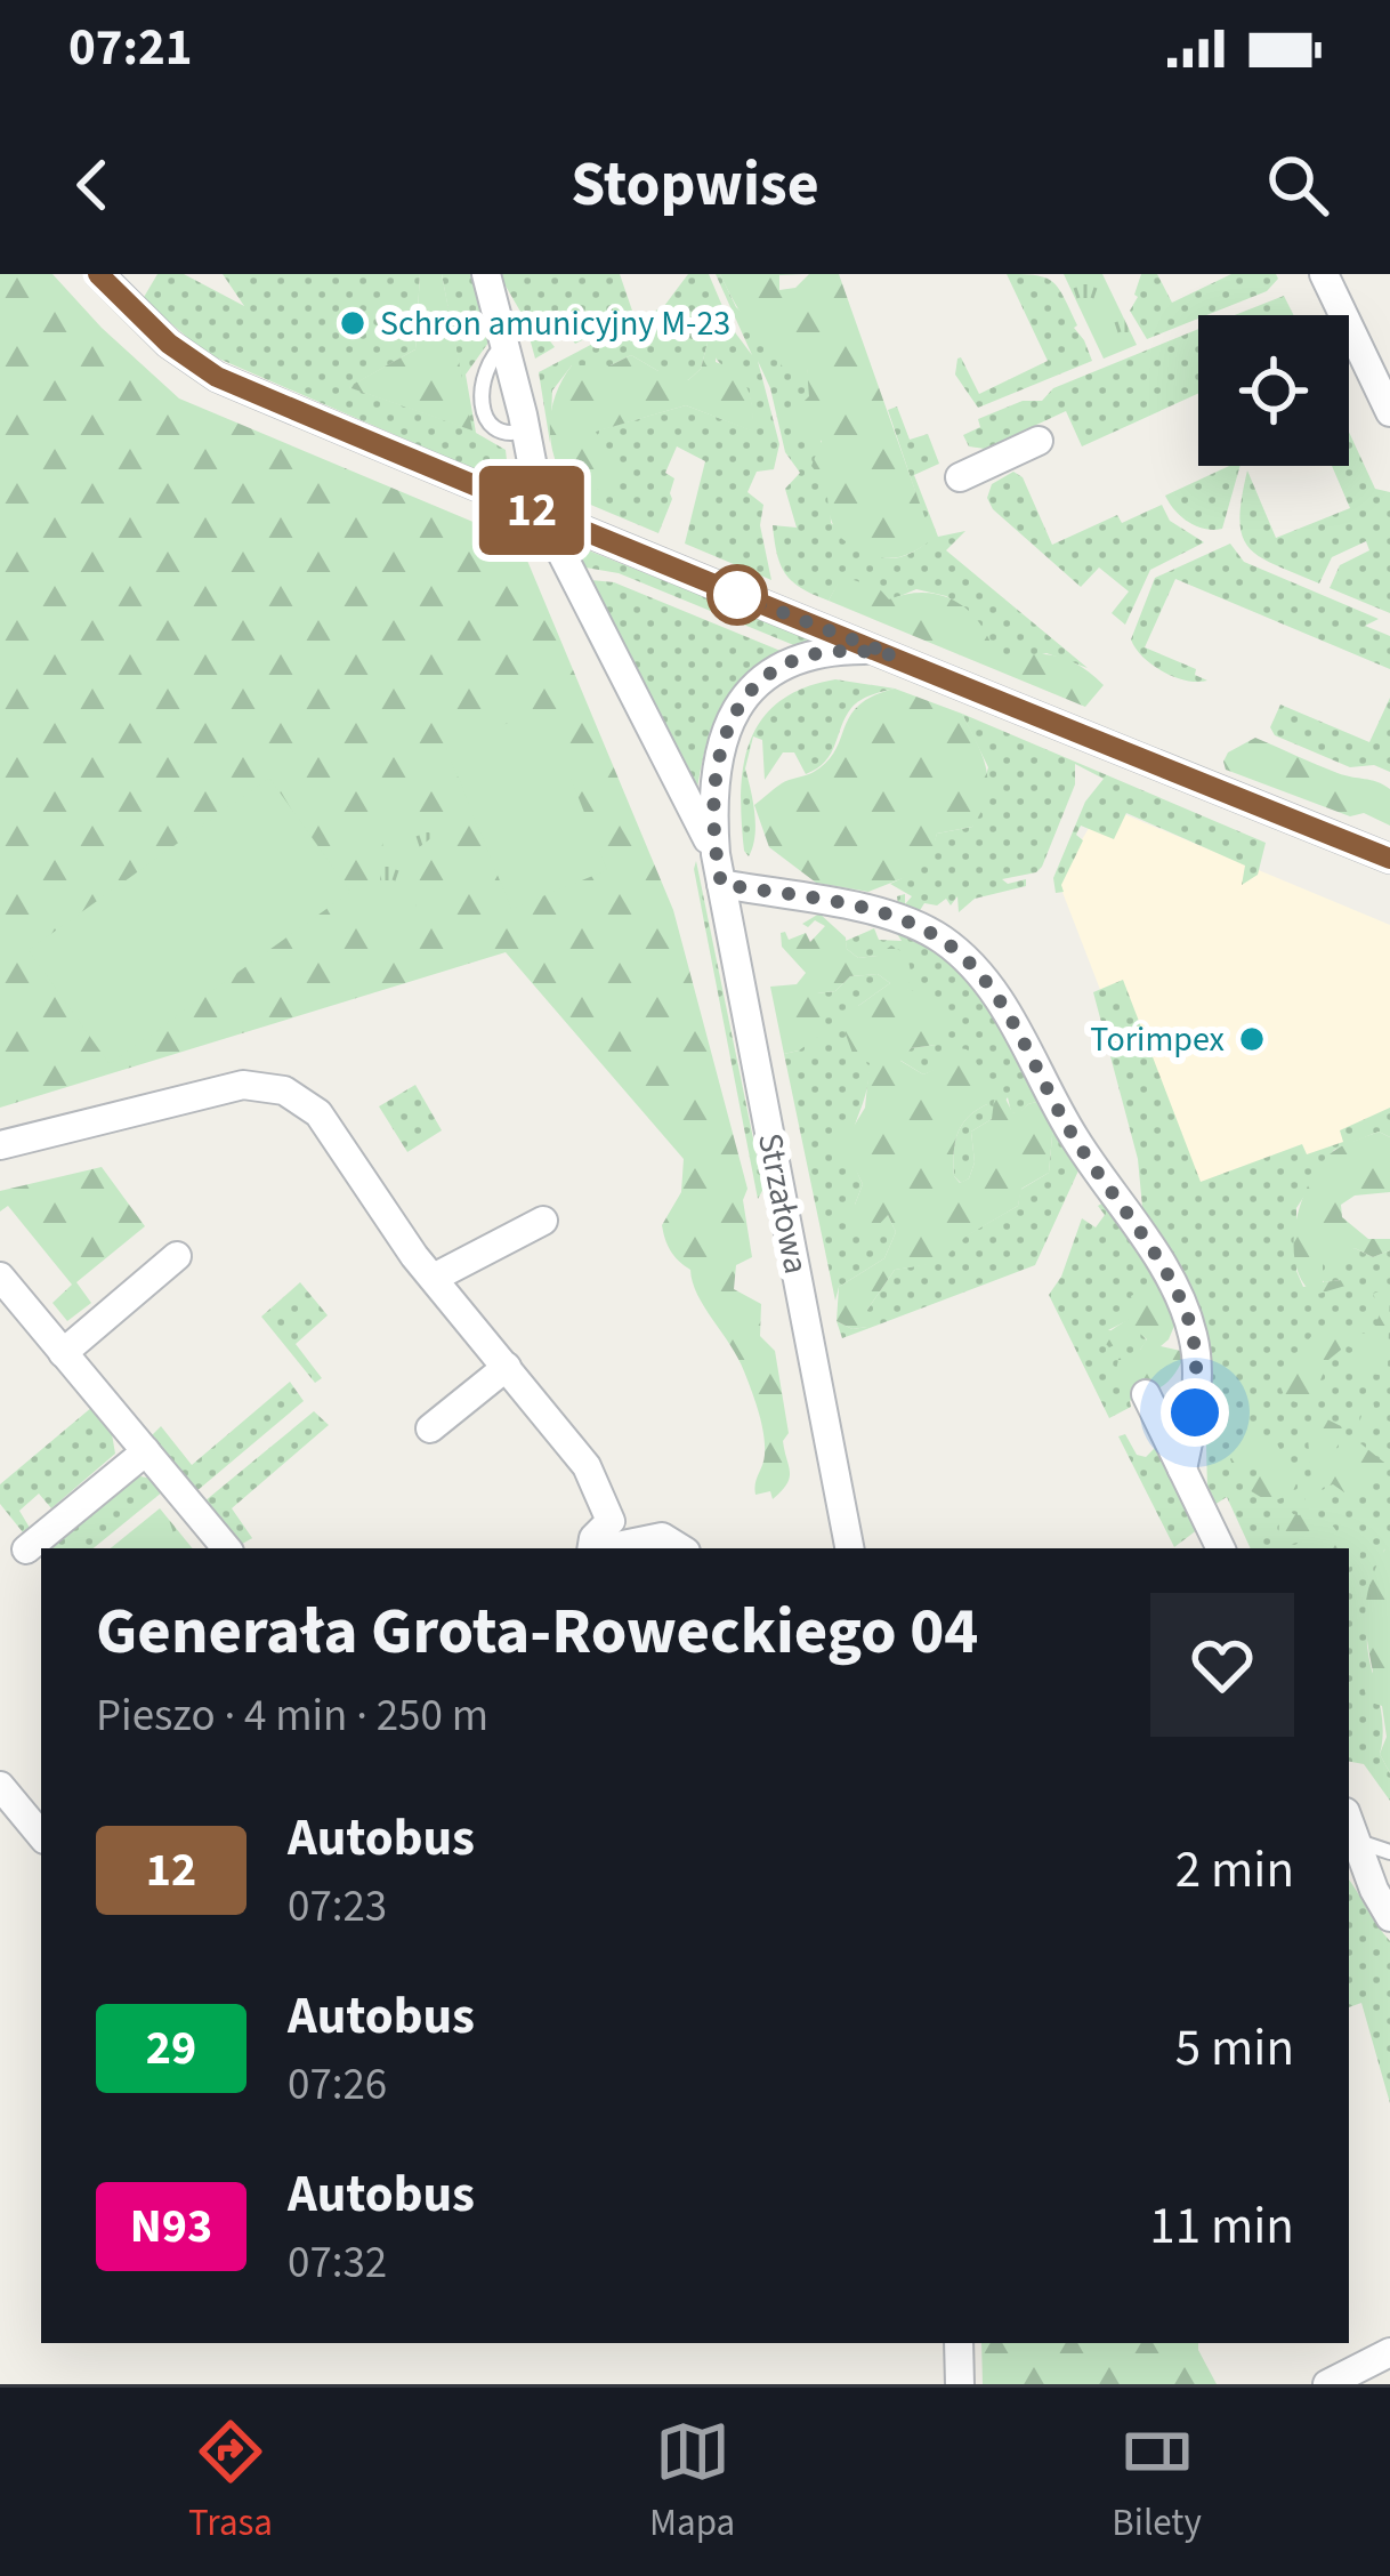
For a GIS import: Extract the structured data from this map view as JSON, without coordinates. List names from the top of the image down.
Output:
{
  "streets": {
    "street": ["Strzałowa"]
  },
  "places": ["Schron amunicyjny M-23", "Torimpex"],
  "lines": ["bus line 12"],
  "page": {
    "status": "07:21",
    "header": "Stopwise",
    "on_map": "12",
    "heading": ["Generała Grota-Roweckiego 04", "Pieszo · 4 min · 250 m"],
    "list": [
      {
        "mark": "12",
        "name": "Autobus",
        "note": "07:23",
        "value": "2 min"
      },
      {
        "mark": "29",
        "name": "Autobus",
        "note": "07:26",
        "value": "5 min"
      },
      {
        "mark": "N93",
        "name": "Autobus",
        "note": "07:32",
        "value": "11 min"
      }
    ],
    "tabs": ["Trasa", "Mapa", "Bilety"]
  }
}
